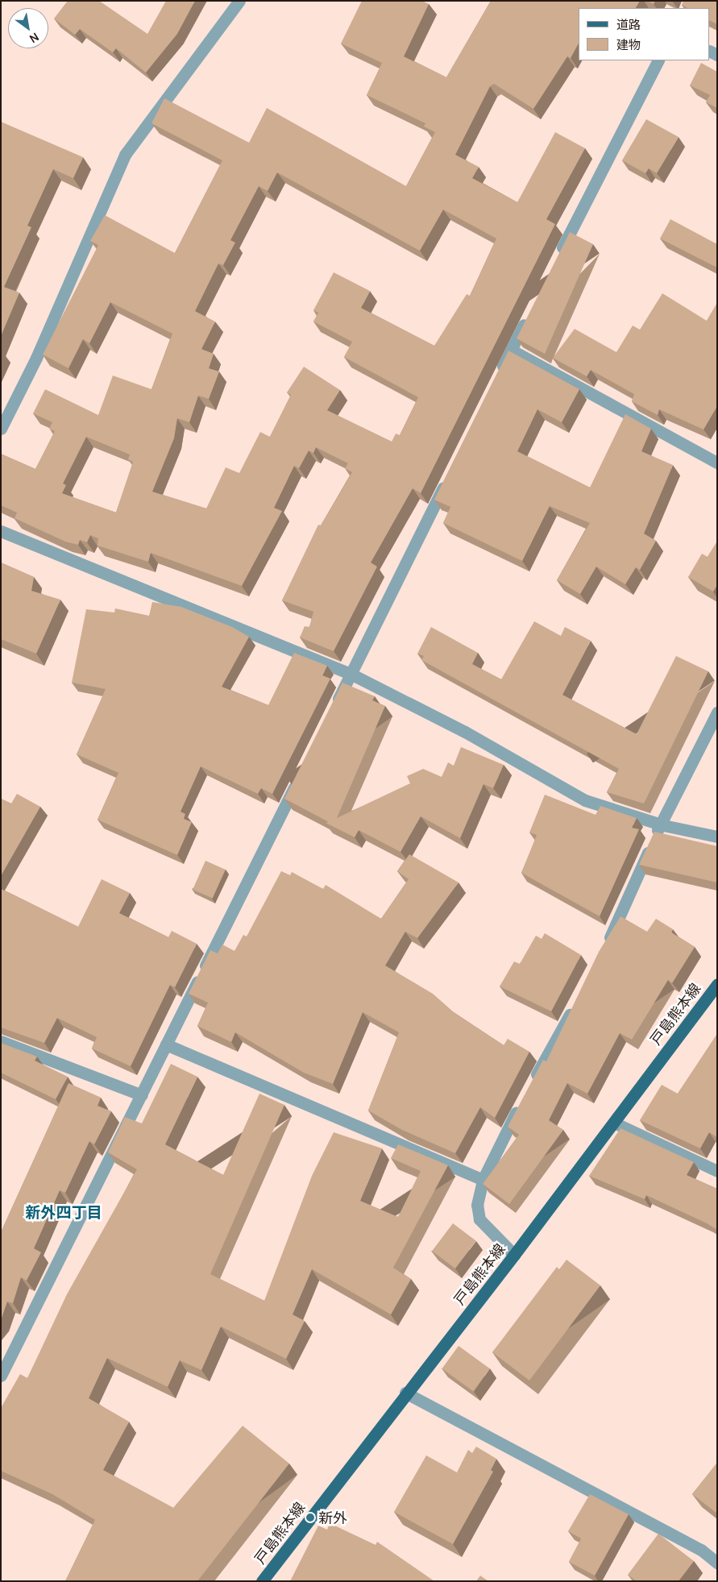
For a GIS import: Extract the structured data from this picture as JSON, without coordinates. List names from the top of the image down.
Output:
{
  "streets": {
    "main road": ["戸島熊本線"]
  },
  "districts": ["新外四丁目"],
  "places": ["新外"],
  "legend": ["道路", "建物"],
  "north": "bottom right"
}
